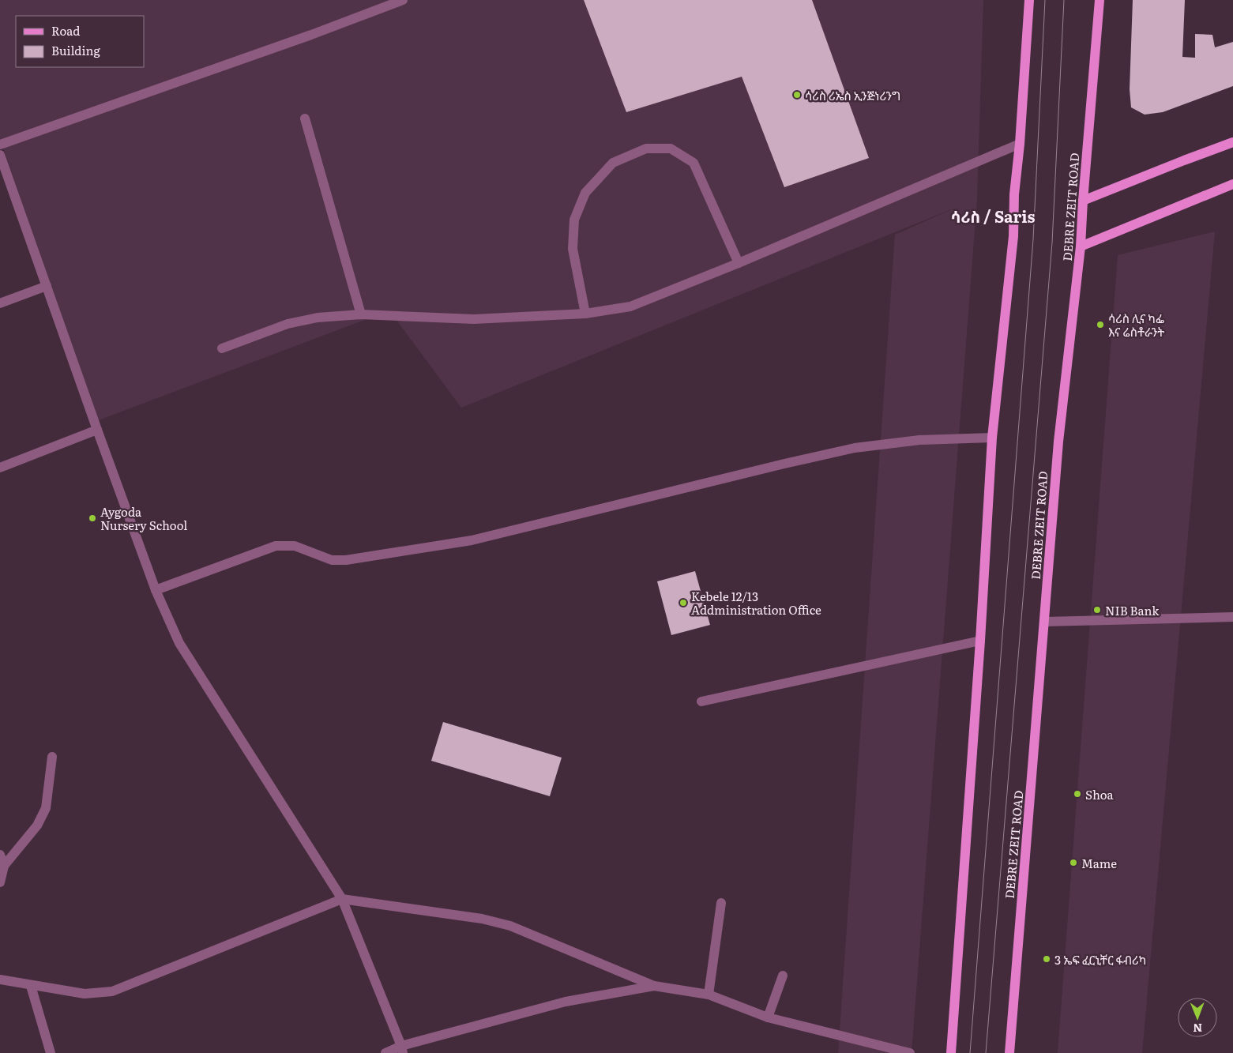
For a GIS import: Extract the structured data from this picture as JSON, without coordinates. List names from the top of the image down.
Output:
{
  "streets": {
    "main road": ["DEBRE ZEIT ROAD"]
  },
  "districts": ["ሳሪስ / Saris"],
  "places": [
    "ሳሪስ ሪኤስ ኢንጅነሪንግ",
    "ሳሪስ ሊና ካፌ እና ሬስቶራንት",
    "Aygoda Nursery School",
    "Kebele 12/13 Addministration Office",
    "NIB Bank",
    "Shoa",
    "Mame",
    "3 ኤፍ ፈርኒቸር ፋብሪካ"
  ],
  "legend": ["Road", "Building"],
  "north": "bottom"
}
